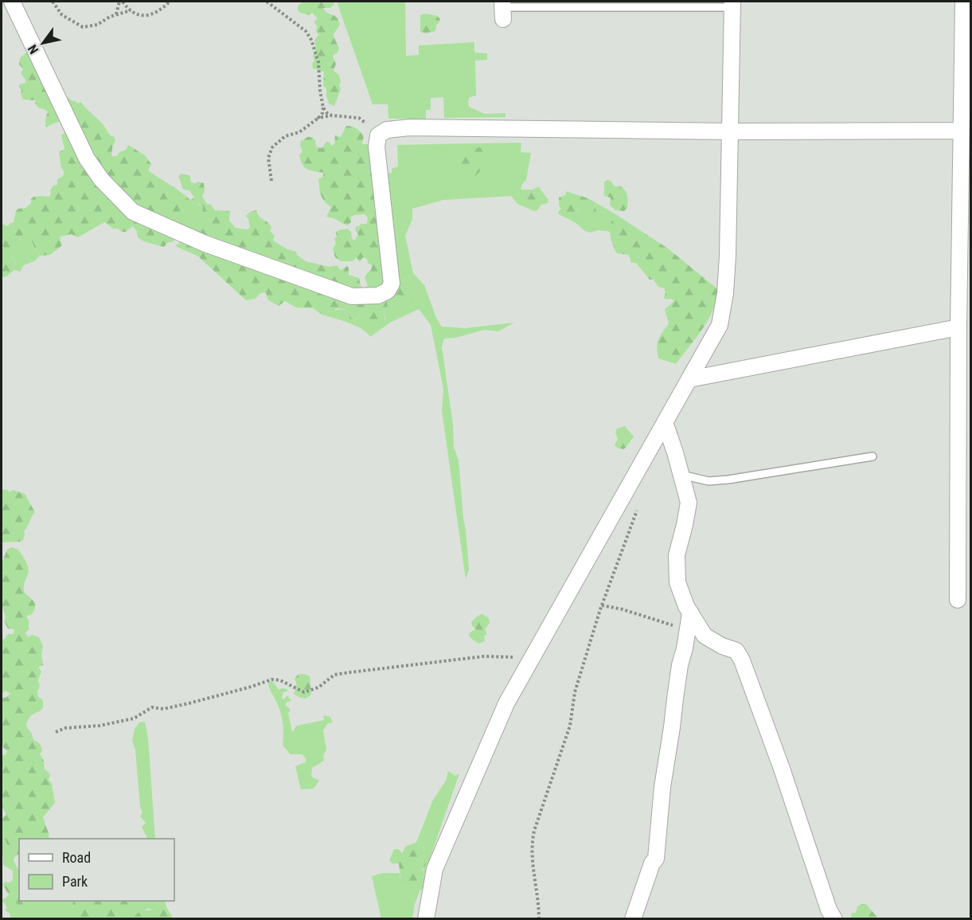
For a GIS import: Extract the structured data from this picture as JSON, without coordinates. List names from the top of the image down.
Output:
{
  "legend": ["Road", "Park"],
  "north": "bottom left"
}
